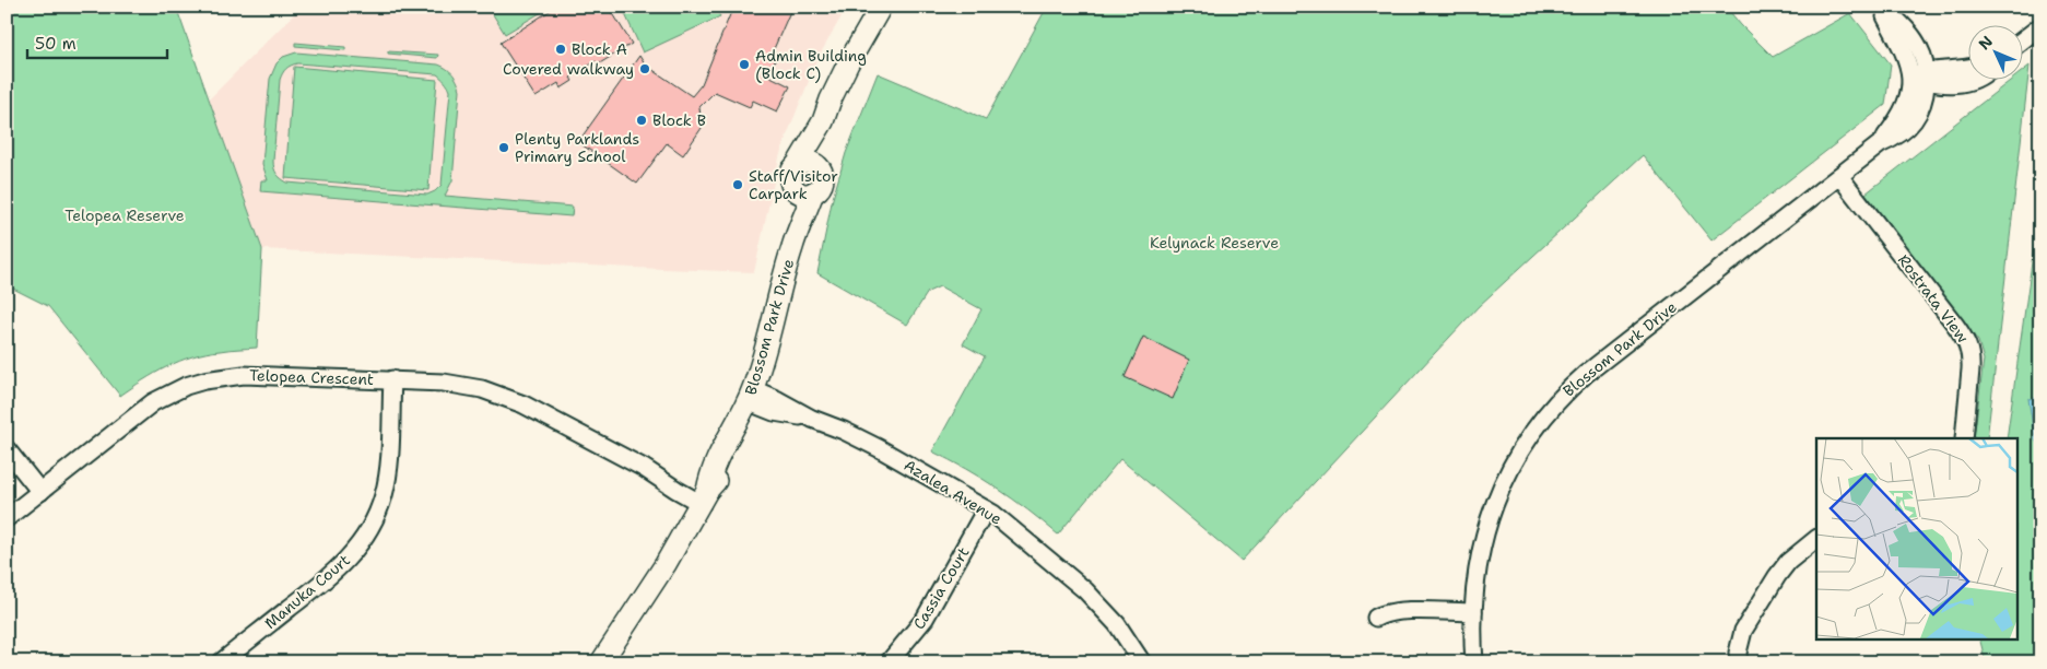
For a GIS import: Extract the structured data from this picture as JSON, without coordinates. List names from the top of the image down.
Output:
{
  "streets": {
    "street": [
      "Rostrata View",
      "Blossom Park Drive",
      "Telopea Crescent",
      "Azalea Avenue",
      "Cassia Court",
      "Manuka Court"
    ]
  },
  "crossings": [
    ["Rostrata View", "Blossom Park Drive"],
    ["Blossom Park Drive", "Telopea Crescent"],
    ["Blossom Park Drive", "Azalea Avenue"],
    ["Telopea Crescent", "Manuka Court"],
    ["Azalea Avenue", "Cassia Court"]
  ],
  "parks": ["Telopea Reserve", "Kelynack Reserve"],
  "places": [
    "Block A",
    "Admin Building (Block C)",
    "Covered walkway",
    "Block B",
    "Plenty Parklands Primary School",
    "Staff/Visitor Carpark"
  ],
  "scale_bar": "50 m",
  "north": "top left"
}
